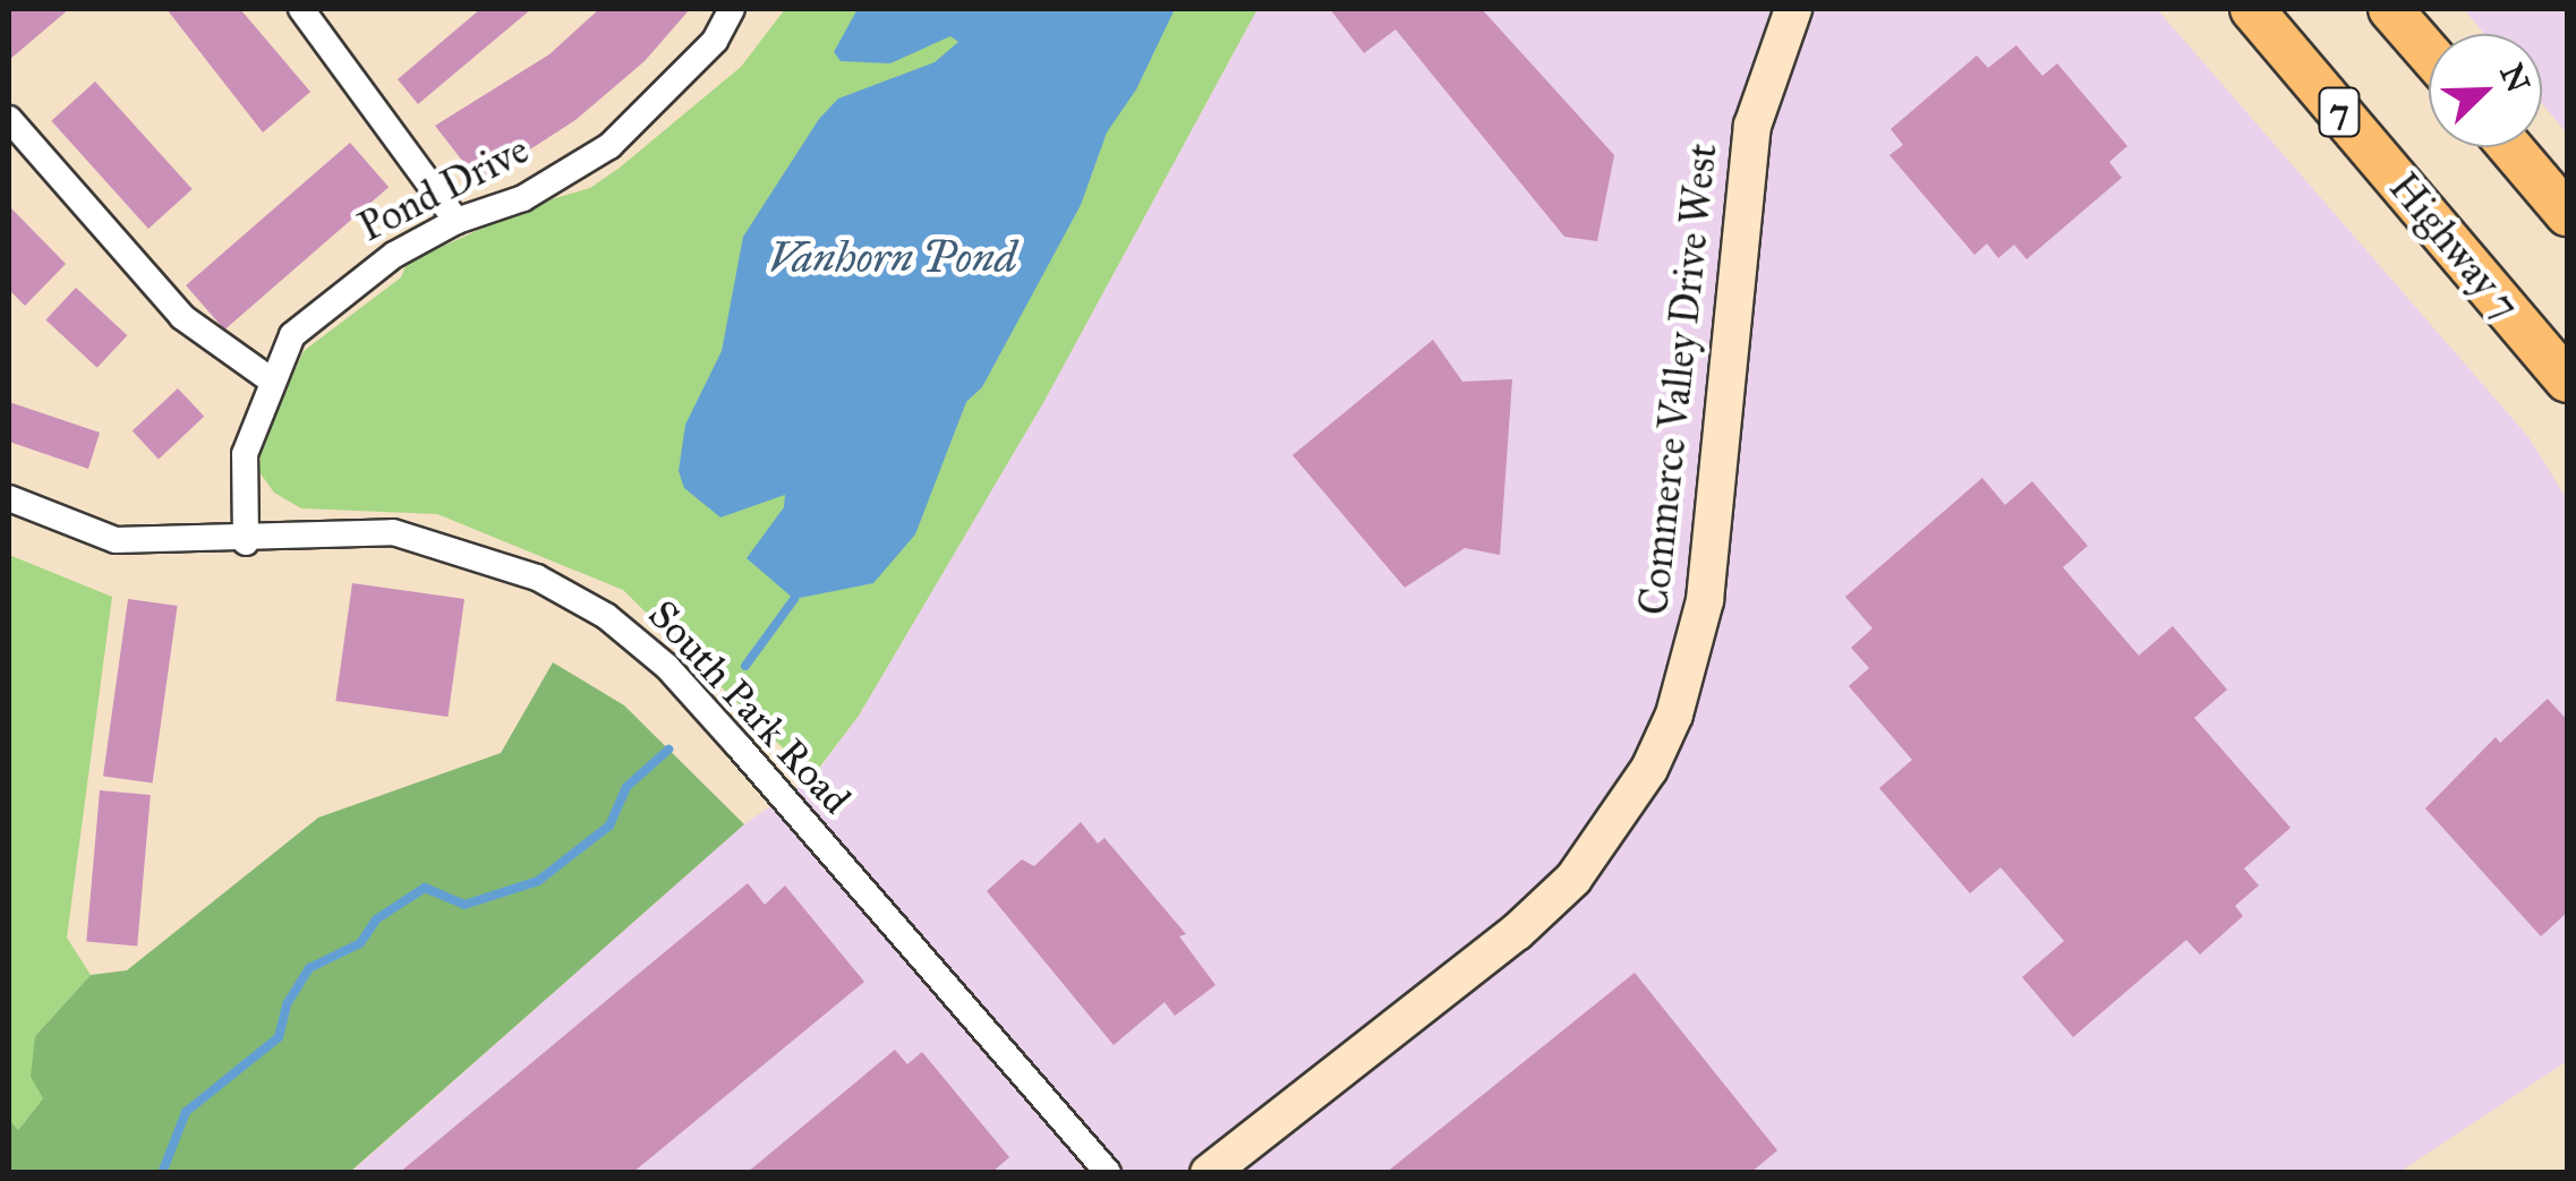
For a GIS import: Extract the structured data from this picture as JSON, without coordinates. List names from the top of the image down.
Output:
{
  "streets": {
    "main road": ["7", "Highway 7"],
    "street": ["Pond Drive", "Commerce Valley Drive West", "South Park Road"]
  },
  "crossings": [
    ["Pond Drive", "South Park Road"]
  ],
  "water": ["Vanhorn Pond"],
  "north": "top right"
}
